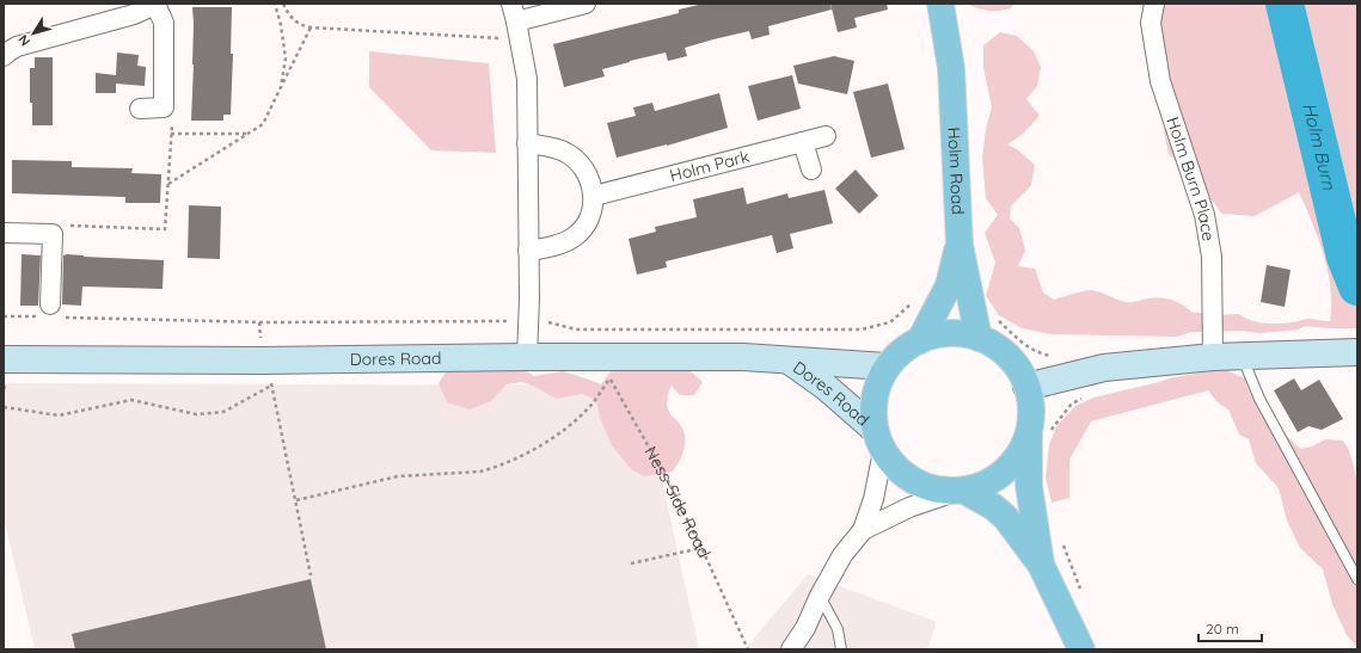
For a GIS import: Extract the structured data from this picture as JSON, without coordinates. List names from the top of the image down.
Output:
{
  "streets": {
    "main road": ["Holm Road", "Dores Road"],
    "street": ["Holm Park", "Holm Burn Place"],
    "path": ["Ness-Side Road"]
  },
  "crossings": [
    ["Holm Road", "Dores Road"]
  ],
  "water": ["Holm Burn"],
  "scale_bar": "20 m",
  "north": "bottom left"
}
